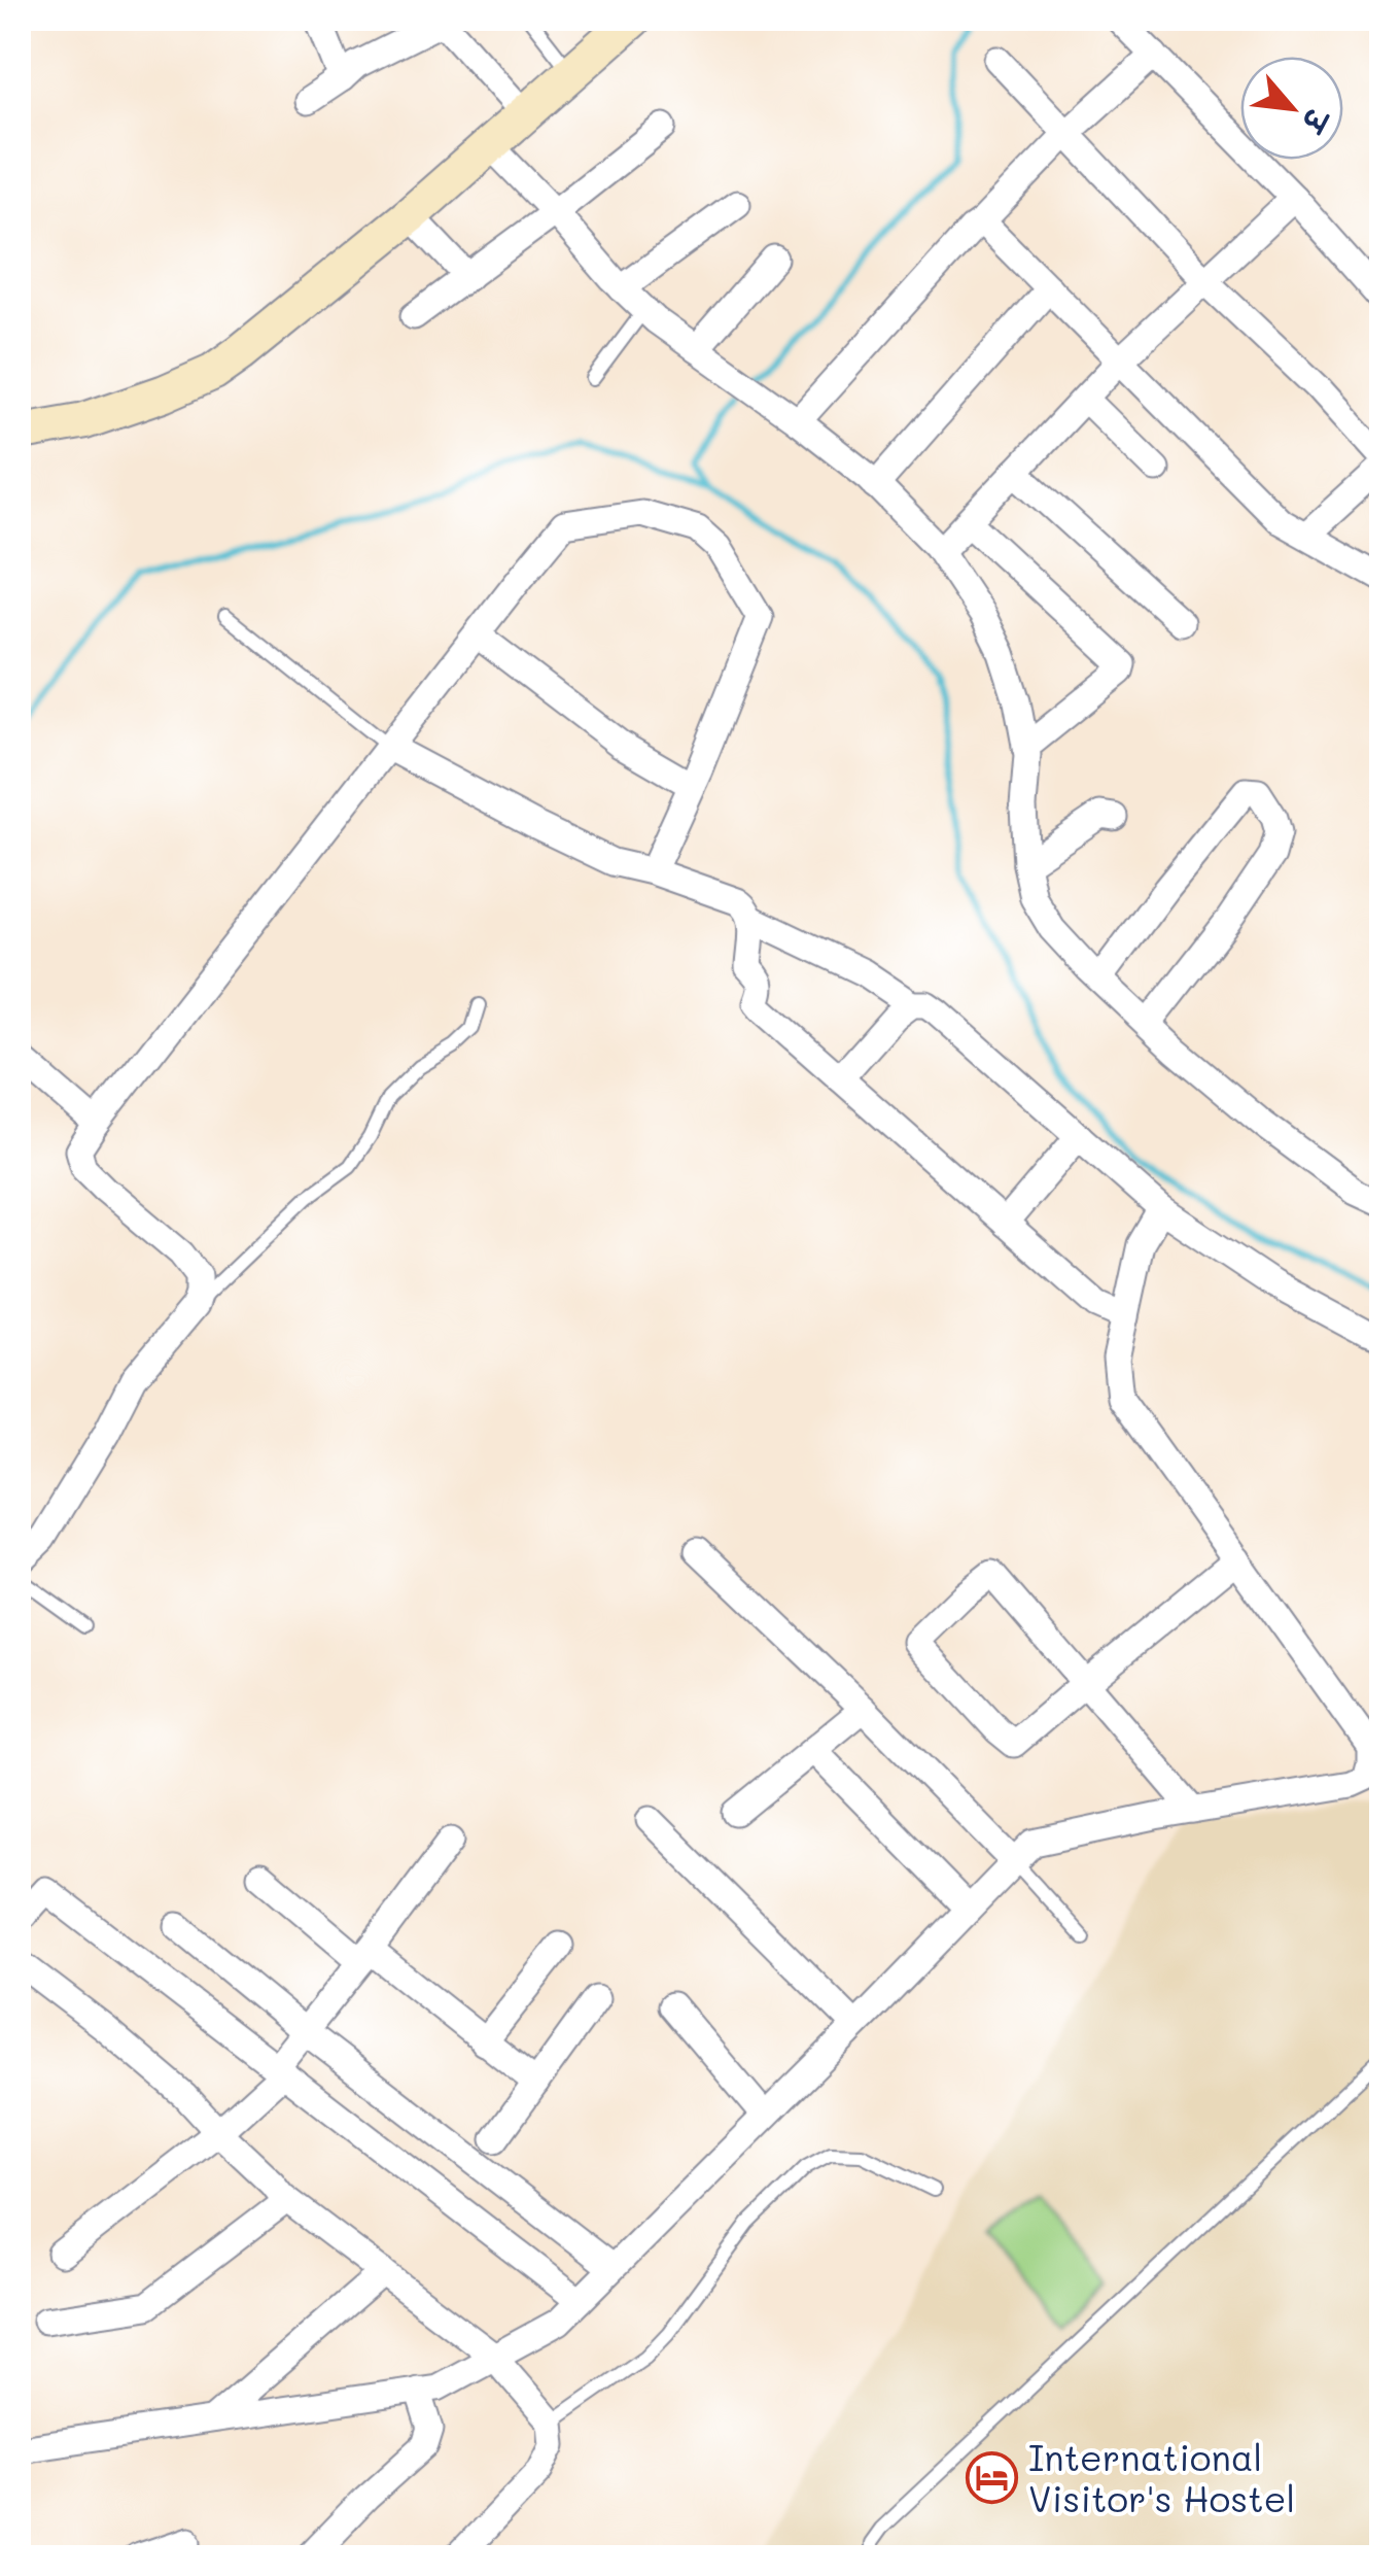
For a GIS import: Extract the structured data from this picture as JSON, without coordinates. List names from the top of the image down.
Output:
{
  "places": {
    "hotel": ["International Visitor's Hostel"]
  },
  "north": "bottom right"
}
